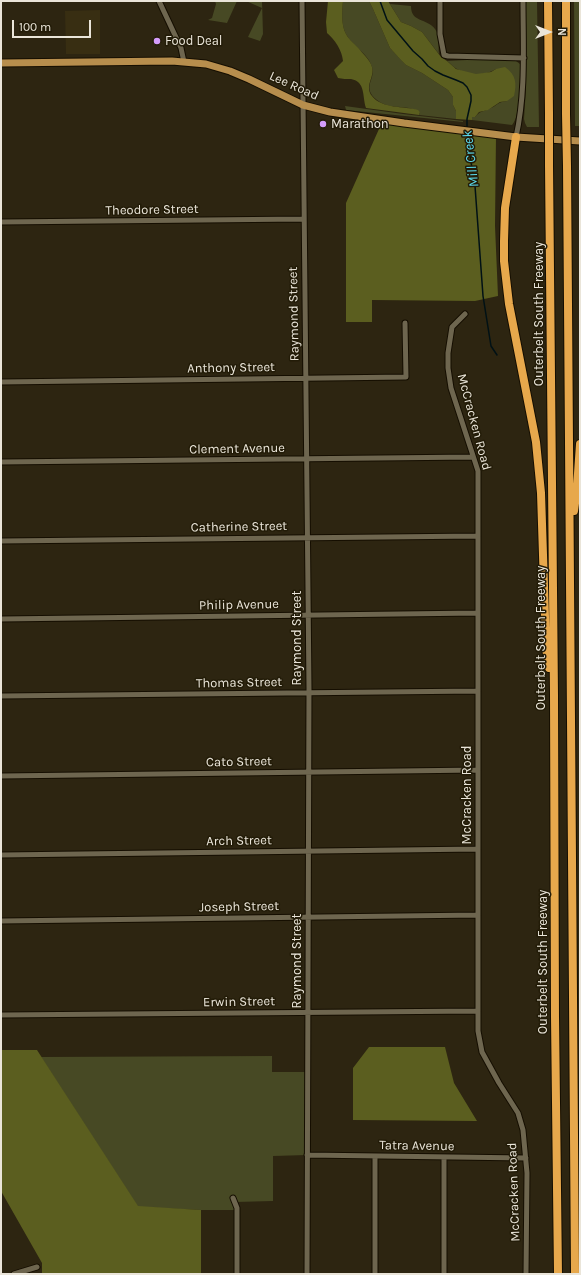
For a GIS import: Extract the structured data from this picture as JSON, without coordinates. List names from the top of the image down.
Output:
{
  "streets": {
    "highway": ["Outerbelt South Freeway"],
    "main road": ["Lee Road"],
    "street": [
      "Theodore Street",
      "Raymond Street",
      "Anthony Street",
      "McCracken Road",
      "Clement Avenue",
      "Catherine Street",
      "Philip Avenue",
      "Thomas Street",
      "Cato Street",
      "Arch Street",
      "Joseph Street",
      "Erwin Street",
      "Tatra Avenue"
    ]
  },
  "crossings": [
    ["Lee Road", "Raymond Street"],
    ["Theodore Street", "Raymond Street"],
    ["Raymond Street", "Anthony Street"],
    ["Raymond Street", "Clement Avenue"],
    ["Raymond Street", "Catherine Street"],
    ["Raymond Street", "Philip Avenue"],
    ["Raymond Street", "Thomas Street"],
    ["Raymond Street", "Cato Street"],
    ["Raymond Street", "Arch Street"],
    ["Raymond Street", "Joseph Street"],
    ["Raymond Street", "Erwin Street"],
    ["Raymond Street", "Tatra Avenue"],
    ["McCracken Road", "Clement Avenue"],
    ["McCracken Road", "Catherine Street"],
    ["McCracken Road", "Philip Avenue"],
    ["McCracken Road", "Thomas Street"],
    ["McCracken Road", "Cato Street"],
    ["McCracken Road", "Arch Street"],
    ["McCracken Road", "Joseph Street"],
    ["McCracken Road", "Erwin Street"],
    ["McCracken Road", "Tatra Avenue"]
  ],
  "water": ["Mill Creek"],
  "places": ["Food Deal", "Marathon"],
  "scale_bar": "100 m",
  "north": "right"
}
